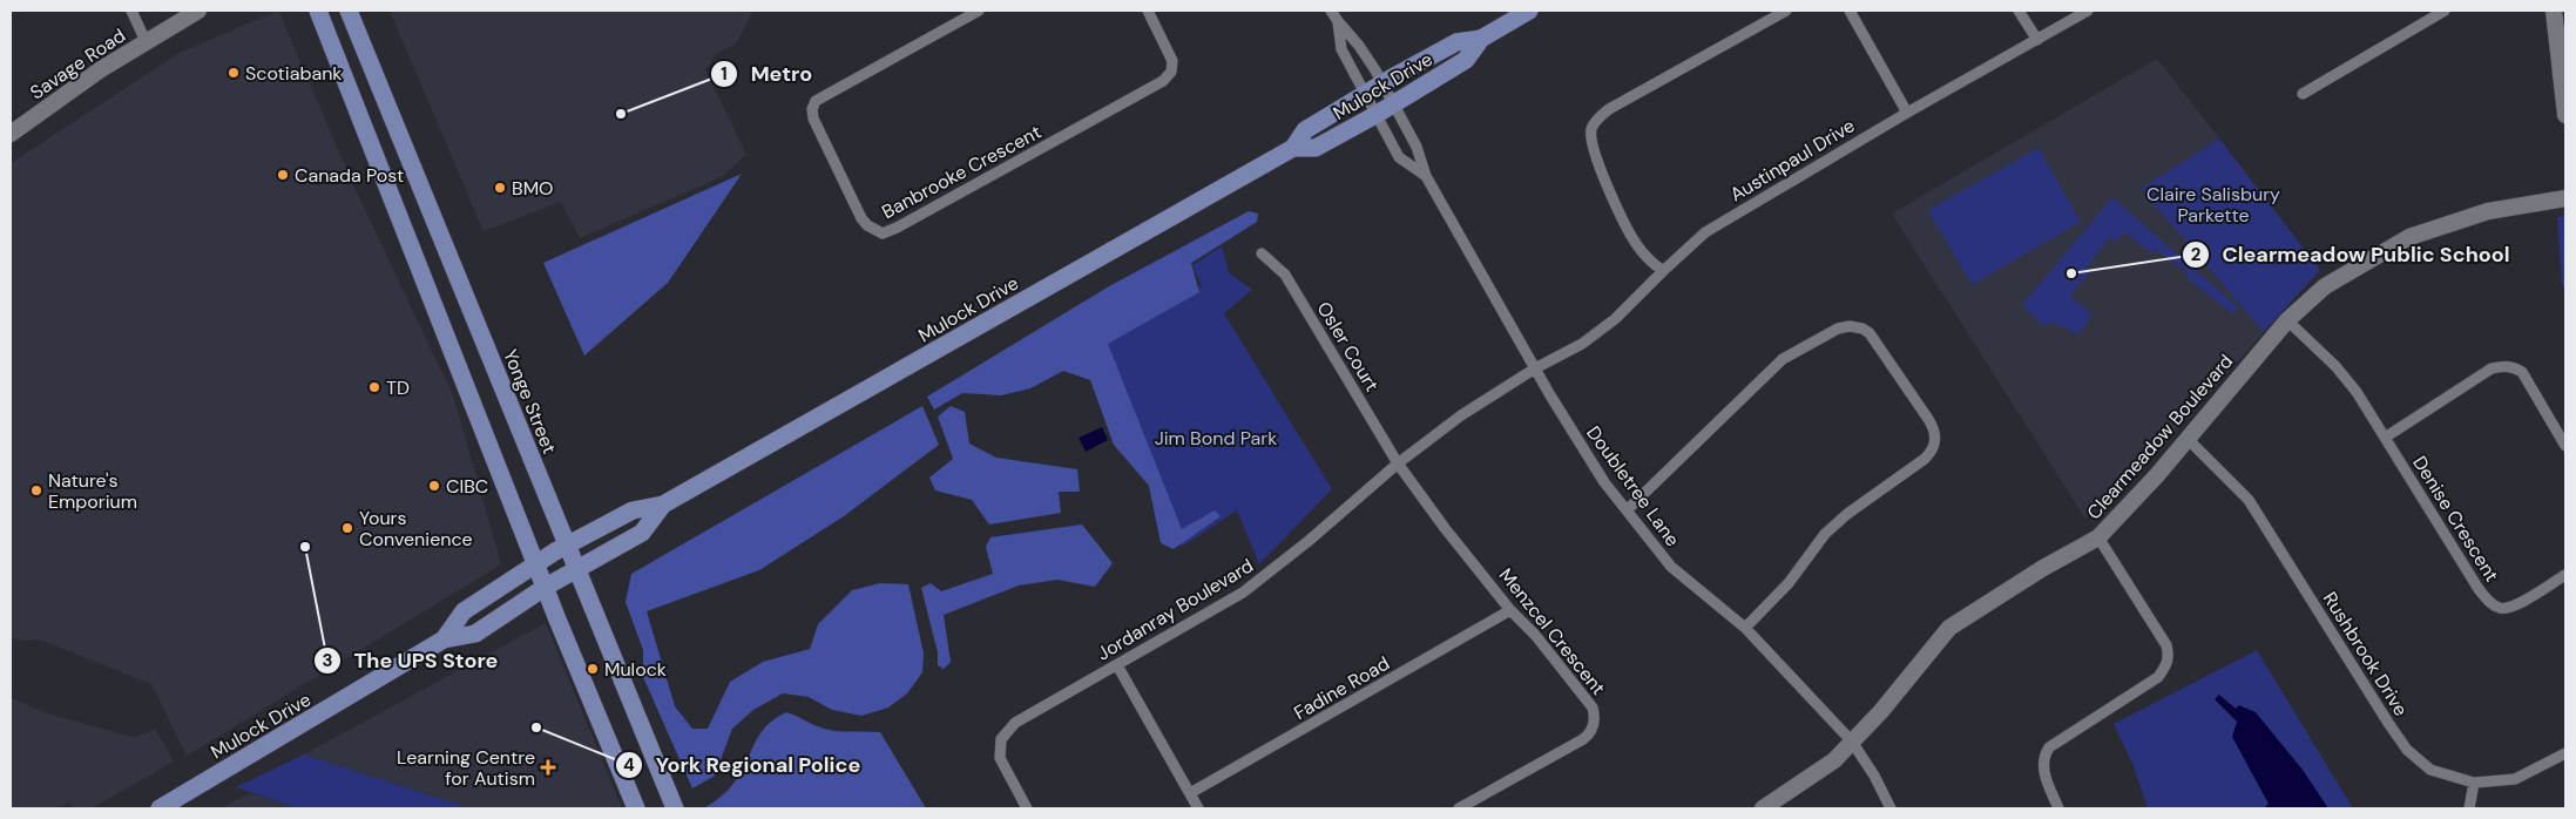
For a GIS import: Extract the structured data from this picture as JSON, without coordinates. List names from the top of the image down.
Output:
{
  "streets": {
    "main road": ["Mulock Drive", "Yonge Street"],
    "street": [
      "Savage Road",
      "Austinpaul Drive",
      "Banbrooke Crescent",
      "Osler Court",
      "Clearmeadow Boulevard",
      "Doubletree Lane",
      "Denise Crescent",
      "Jordanray Boulevard",
      "Menzcel Crescent",
      "Rushbrook Drive",
      "Fadine Road"
    ]
  },
  "crossings": [
    ["Mulock Drive", "Yonge Street"],
    ["Mulock Drive", "Doubletree Lane"],
    ["Austinpaul Drive", "Doubletree Lane"],
    ["Austinpaul Drive", "Jordanray Boulevard"],
    ["Osler Court", "Jordanray Boulevard"],
    ["Osler Court", "Menzcel Crescent"],
    ["Clearmeadow Boulevard", "Doubletree Lane"],
    ["Clearmeadow Boulevard", "Denise Crescent"],
    ["Clearmeadow Boulevard", "Rushbrook Drive"],
    ["Doubletree Lane", "Jordanray Boulevard"],
    ["Jordanray Boulevard", "Menzcel Crescent"],
    ["Menzcel Crescent", "Fadine Road"]
  ],
  "parks": ["Claire Salisbury Parkette", "Jim Bond Park"],
  "places": {
    "other": [
      "Scotiabank",
      "Metro",
      "Canada Post",
      "BMO",
      "Clearmeadow Public School",
      "TD",
      "CIBC",
      "Nature's Emporium",
      "Yours Convenience",
      "The UPS Store",
      "Mulock",
      "York Regional Police"
    ],
    "health": ["Learning Centre for Autism"]
  }
}
